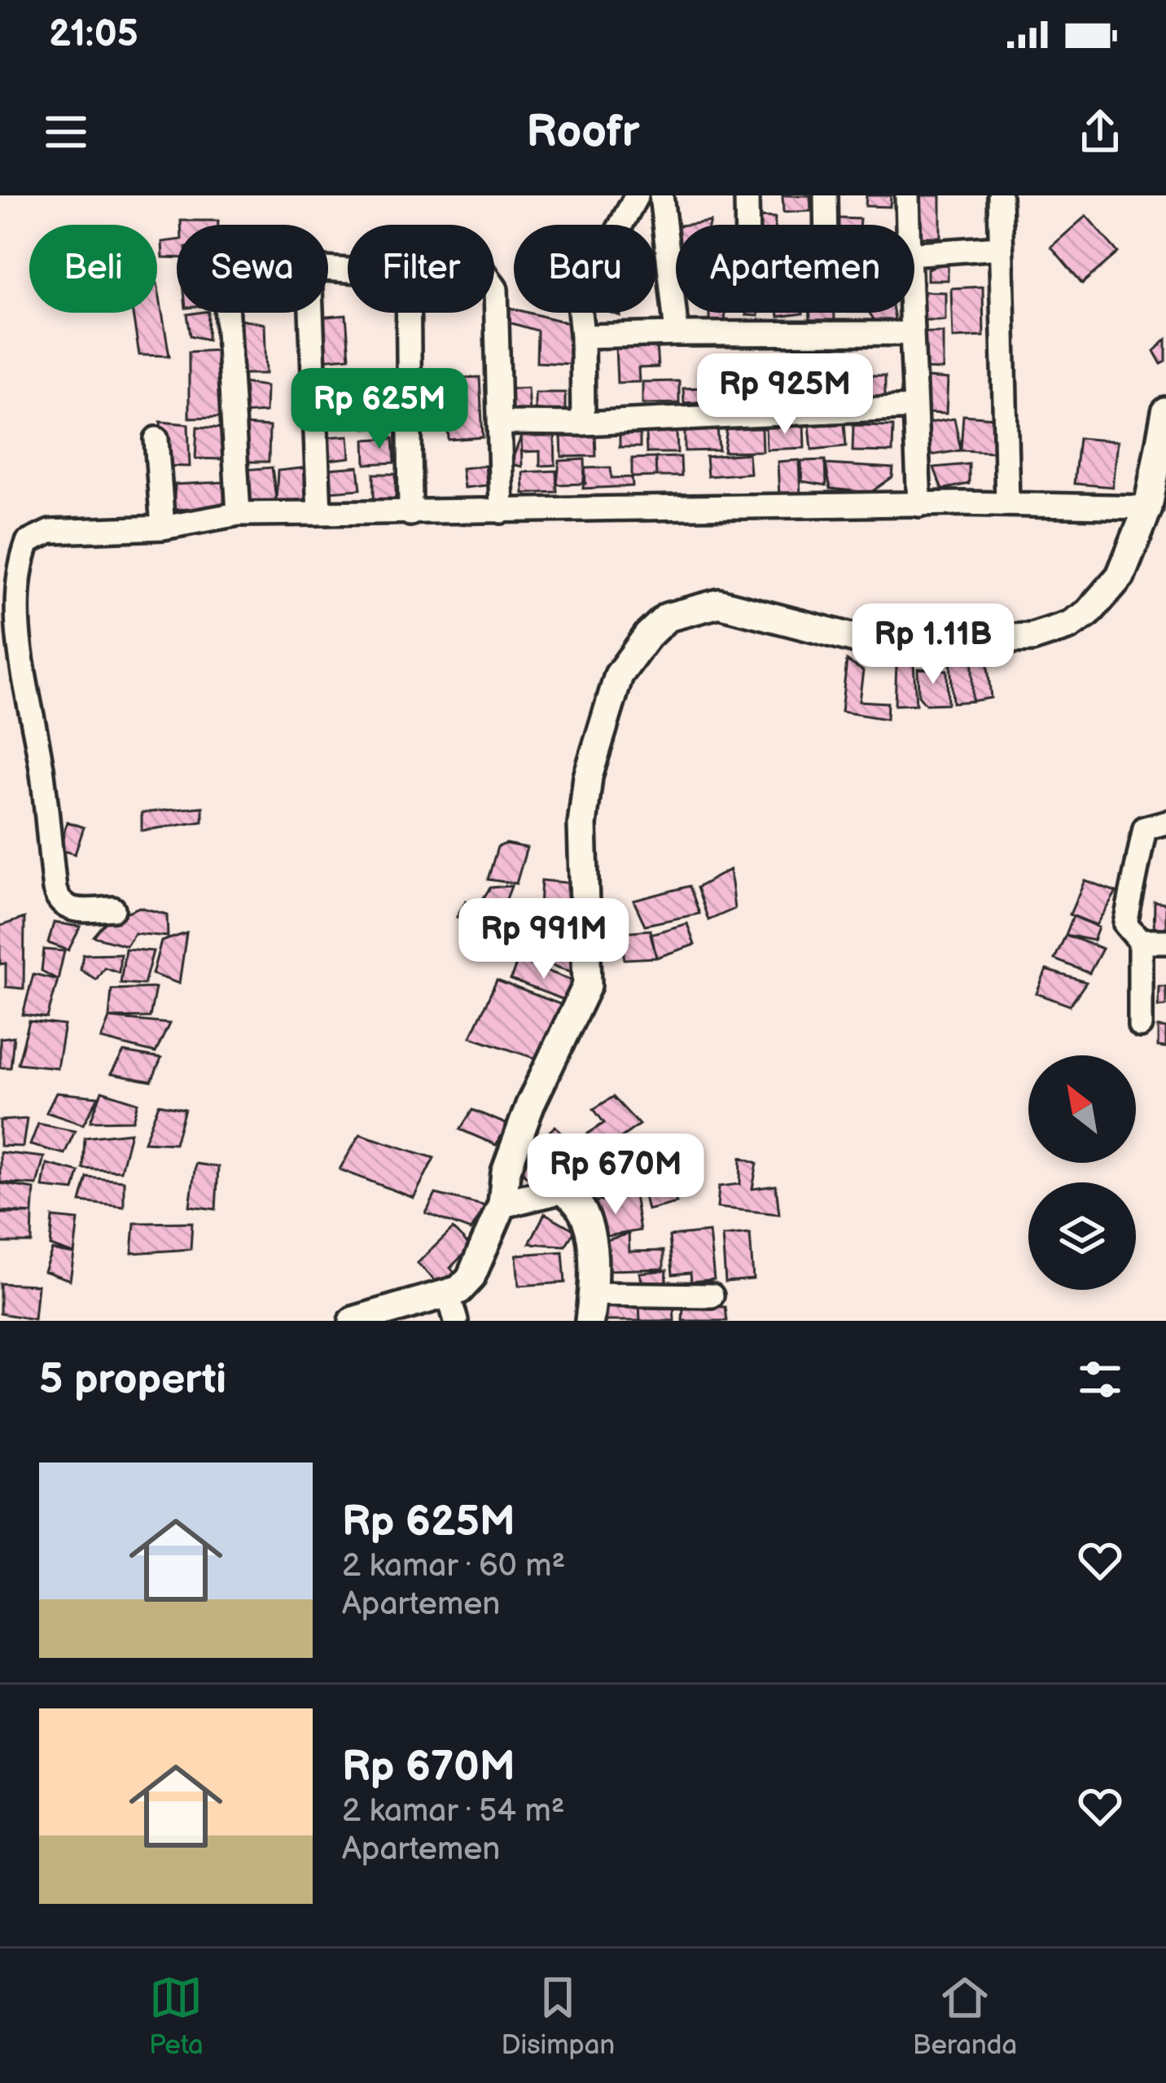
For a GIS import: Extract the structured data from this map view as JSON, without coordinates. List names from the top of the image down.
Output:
{
  "north": "top left",
  "page": {
    "status": "21:05",
    "header": "Roofr",
    "chip": [
      "Beli",
      "Sewa",
      "Filter",
      "Baru",
      "Apartemen"
    ],
    "price": [
      "Rp 925M",
      "Rp 625M",
      "Rp 1.11B",
      "Rp 991M",
      "Rp 670M"
    ],
    "heading": "5 properti",
    "list": [
      {
        "name": "Rp 625M",
        "note": "2 kamar · 60 m² · Apartemen"
      },
      {
        "name": "Rp 670M",
        "note": "2 kamar · 54 m² · Apartemen"
      }
    ],
    "tabs": ["Peta", "Disimpan", "Beranda"]
  }
}
